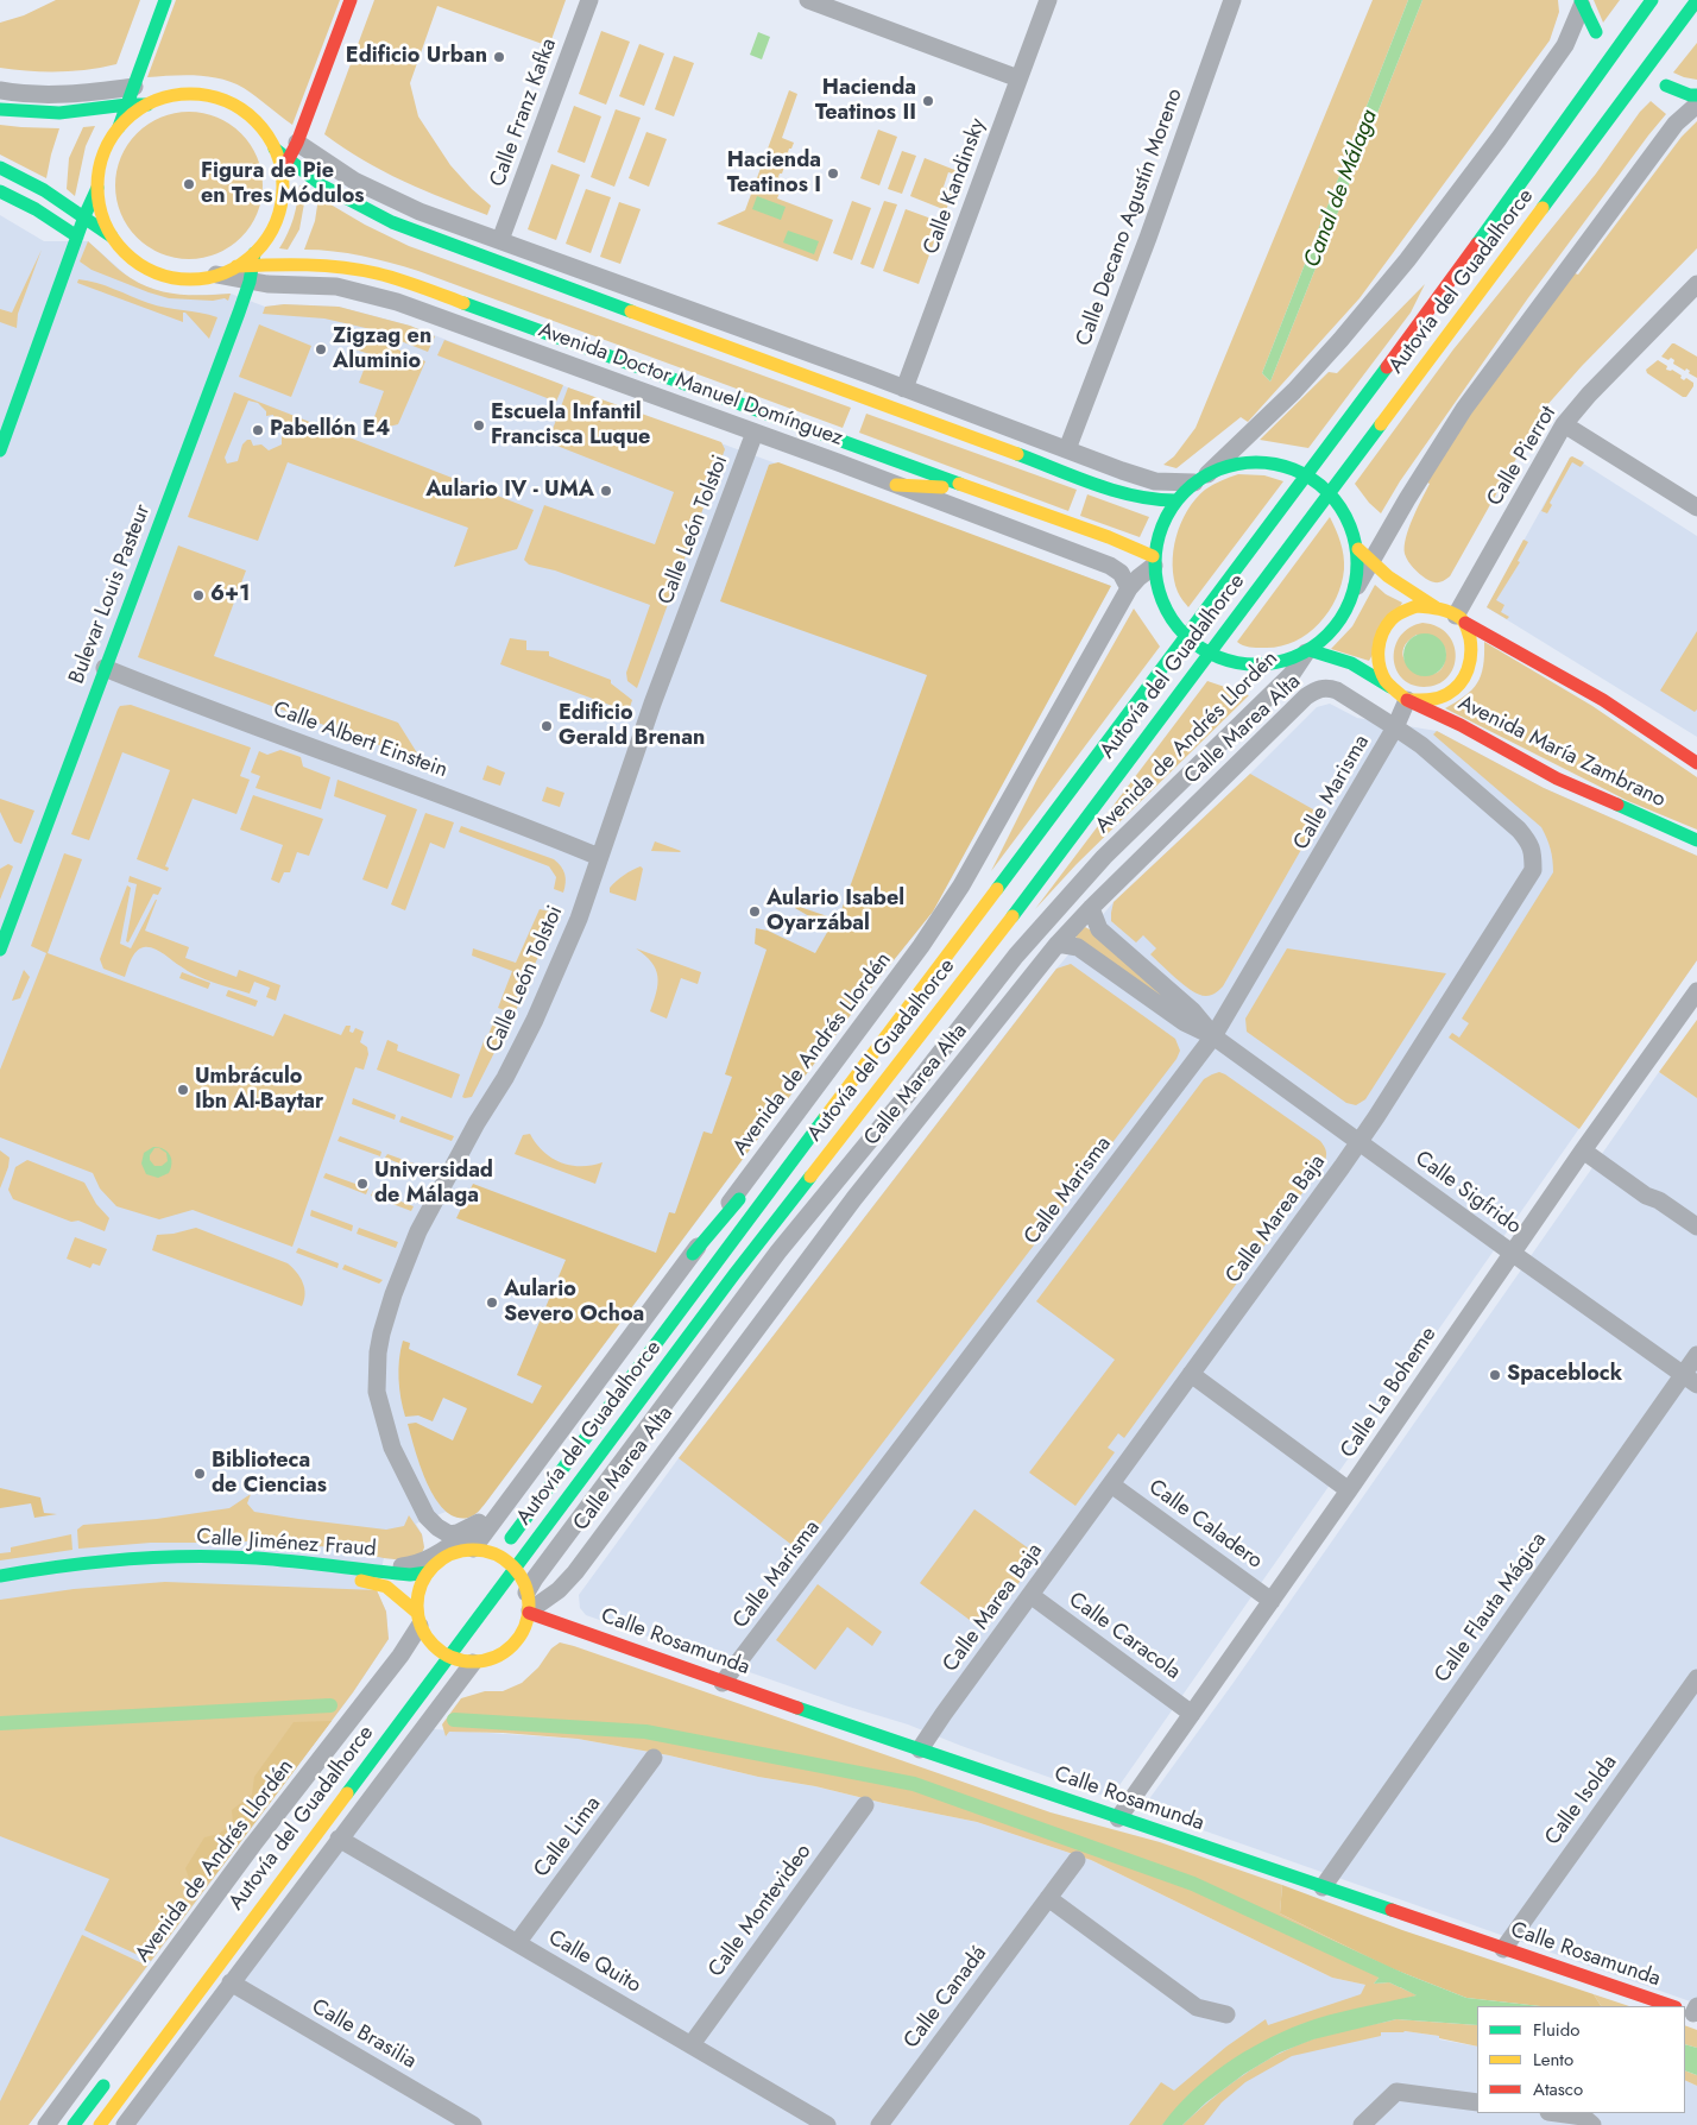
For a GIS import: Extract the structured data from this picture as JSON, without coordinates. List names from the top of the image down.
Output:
{
  "streets": {
    "main road": [
      "Autovía del Guadalhorce",
      "Avenida Doctor Manuel Domínguez",
      "Bulevar Louis Pasteur",
      "Avenida María Zambrano",
      "Calle Jiménez Fraud",
      "Calle Rosamunda"
    ],
    "street": [
      "Calle Franz Kafka",
      "Calle Kandinsky",
      "Calle Decano Agustín Moreno",
      "Calle Pierrot",
      "Calle León Tolstoi",
      "Calle Marea Alta",
      "Calle Albert Einstein",
      "Avenida de Andrés Llordén",
      "Calle Marisma",
      "Calle Sigfrido",
      "Calle Marea Baja",
      "Calle La Boheme",
      "Calle Caladero",
      "Calle Flauta Mágica",
      "Calle Caracola",
      "Calle Isolda",
      "Calle Lima",
      "Calle Montevideo",
      "Calle Quito",
      "Calle Canadá",
      "Calle Brasilia"
    ]
  },
  "crossings": [
    ["Avenida Doctor Manuel Domínguez", "Calle León Tolstoi"],
    ["Avenida Doctor Manuel Domínguez", "Bulevar Louis Pasteur"],
    ["Avenida Doctor Manuel Domínguez", "Avenida de Andrés Llordén"],
    ["Calle Pierrot", "Avenida María Zambrano"],
    ["Calle Pierrot", "Calle Marisma"],
    ["Calle León Tolstoi", "Calle Albert Einstein"],
    ["Bulevar Louis Pasteur", "Calle Albert Einstein"],
    ["Calle Marea Alta", "Avenida de Andrés Llordén"],
    ["Calle Marea Alta", "Calle Marisma"],
    ["Calle Marea Alta", "Calle Sigfrido"],
    ["Calle Marea Alta", "Calle Marea Baja"],
    ["Calle Marea Alta", "Calle Jiménez Fraud"],
    ["Calle Marea Alta", "Calle Rosamunda"],
    ["Avenida de Andrés Llordén", "Calle Jiménez Fraud"],
    ["Avenida de Andrés Llordén", "Calle Rosamunda"],
    ["Avenida María Zambrano", "Calle Marisma"],
    ["Calle Marisma", "Calle Sigfrido"],
    ["Calle Marisma", "Calle Marea Baja"],
    ["Calle Marisma", "Calle Rosamunda"],
    ["Calle Sigfrido", "Calle Marea Baja"],
    ["Calle Sigfrido", "Calle La Boheme"],
    ["Calle Sigfrido", "Calle Flauta Mágica"],
    ["Calle Marea Baja", "Calle Caladero"],
    ["Calle Marea Baja", "Calle Caracola"],
    ["Calle Marea Baja", "Calle Rosamunda"],
    ["Calle La Boheme", "Calle Caladero"],
    ["Calle La Boheme", "Calle Caracola"],
    ["Calle La Boheme", "Calle Rosamunda"],
    ["Calle Jiménez Fraud", "Calle Rosamunda"],
    ["Calle Flauta Mágica", "Calle Rosamunda"],
    ["Calle Rosamunda", "Calle Isolda"],
    ["Calle Lima", "Calle Quito"],
    ["Calle Montevideo", "Calle Quito"]
  ],
  "water": ["Canal de Málaga"],
  "places": [
    "Edificio Urban",
    "Hacienda Teatinos II",
    "Hacienda Teatinos I",
    "Figura de Pie en Tres Módulos",
    "Zigzag en Aluminio",
    "Escuela Infantil Francisca Luque",
    "Pabellón E4",
    "Aulario IV - UMA",
    "6+1",
    "Edificio Gerald Brenan",
    "Aulario Isabel Oyarzábal",
    "Umbráculo Ibn Al-Baytar",
    "Universidad de Málaga",
    "Aulario Severo Ochoa",
    "Spaceblock",
    "Biblioteca de Ciencias"
  ],
  "legend": ["Fluido", "Lento", "Atasco"]
}
